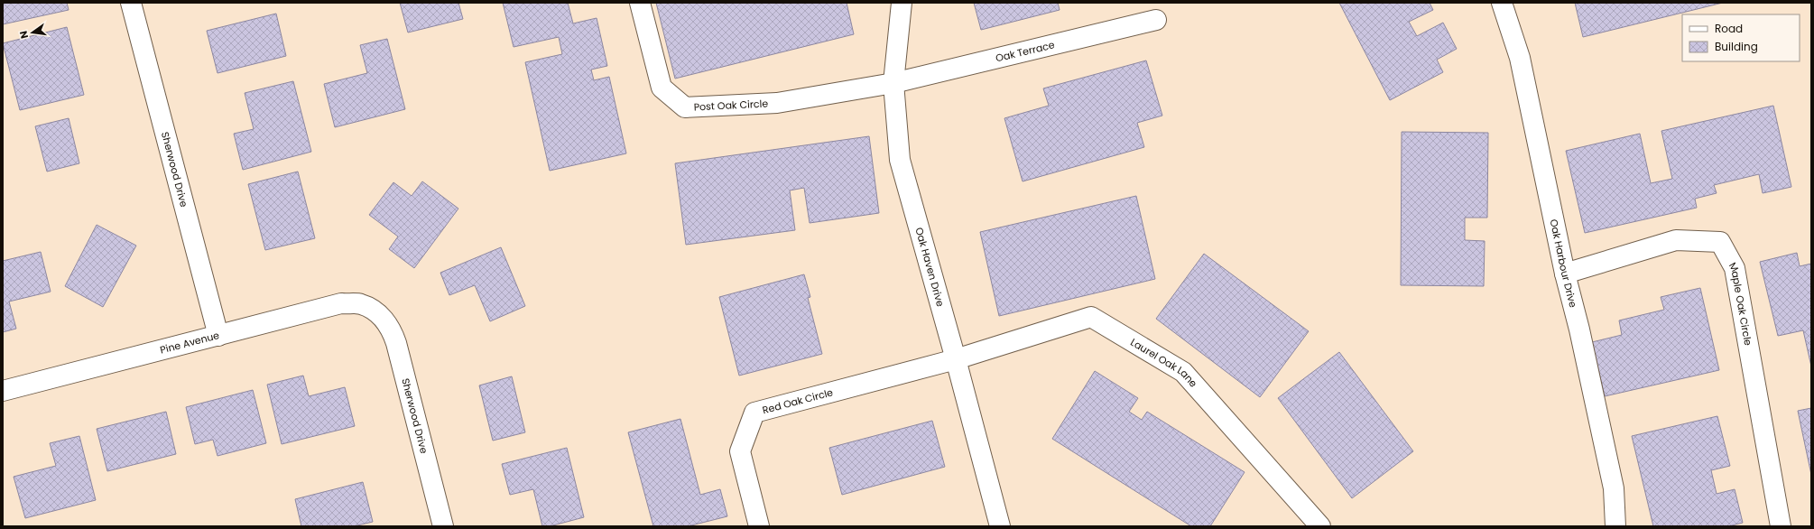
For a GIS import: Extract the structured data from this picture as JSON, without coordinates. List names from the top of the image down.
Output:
{
  "streets": {
    "street": [
      "Oak Terrace",
      "Post Oak Circle",
      "Sherwood Drive",
      "Oak Harbour Drive",
      "Oak Haven Drive",
      "Maple Oak Circle",
      "Pine Avenue",
      "Laurel Oak Lane",
      "Red Oak Circle"
    ]
  },
  "crossings": [
    ["Oak Terrace", "Post Oak Circle"],
    ["Oak Terrace", "Oak Haven Drive"],
    ["Post Oak Circle", "Oak Haven Drive"],
    ["Sherwood Drive", "Pine Avenue"],
    ["Oak Harbour Drive", "Maple Oak Circle"],
    ["Oak Haven Drive", "Laurel Oak Lane"],
    ["Oak Haven Drive", "Red Oak Circle"],
    ["Laurel Oak Lane", "Red Oak Circle"]
  ],
  "legend": ["Road", "Building"],
  "north": "left"
}
